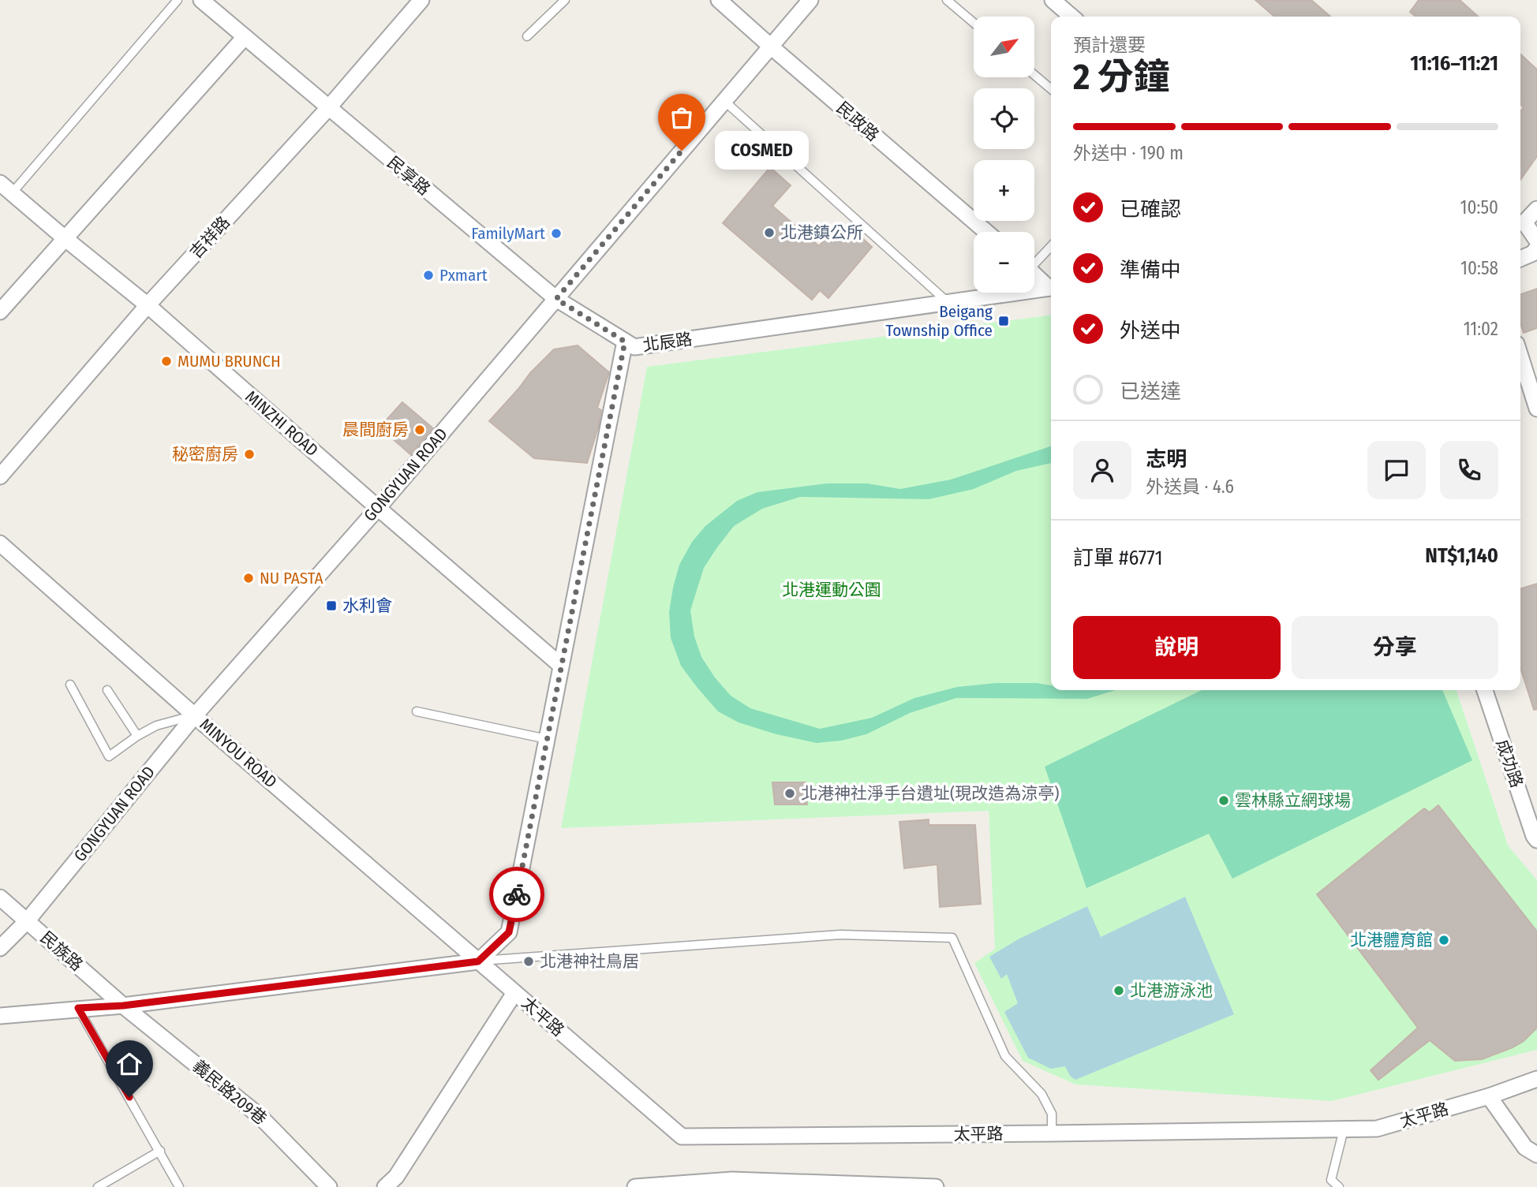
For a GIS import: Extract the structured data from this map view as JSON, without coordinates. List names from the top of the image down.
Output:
{
  "streets": {
    "street": [
      "民政路",
      "民享路",
      "吉祥路",
      "北辰路",
      "MINZHI ROAD",
      "GONGYUAN ROAD",
      "MINYOU ROAD",
      "成功路",
      "民族路",
      "太平路",
      "義民路209巷"
    ]
  },
  "crossings": [
    ["民政路", "GONGYUAN ROAD"],
    ["民享路", "吉祥路"],
    ["民享路", "北辰路"],
    ["民享路", "GONGYUAN ROAD"],
    ["吉祥路", "MINZHI ROAD"],
    ["北辰路", "MINZHI ROAD"],
    ["北辰路", "MINYOU ROAD"],
    ["北辰路", "太平路"],
    ["MINZHI ROAD", "GONGYUAN ROAD"],
    ["GONGYUAN ROAD", "MINYOU ROAD"],
    ["GONGYUAN ROAD", "民族路"],
    ["MINYOU ROAD", "太平路"],
    ["民族路", "義民路209巷"]
  ],
  "parks": ["北港運動公園"],
  "places": {
    "other": [
      "COSMED",
      "北港鎮公所",
      "FamilyMart",
      "Pxmart",
      "MUMU BRUNCH",
      "晨間廚房",
      "秘密廚房",
      "NU PASTA",
      "北港神社淨手台遺址(現改造為涼亭)",
      "雲林縣立網球場",
      "北港體育館",
      "北港神社鳥居",
      "北港游泳池"
    ],
    "transit": ["Beigang Township Office", "水利會"]
  },
  "north": "top right",
  "page": {
    "map_buttons": ["+", "−"],
    "heading": ["2 分鐘", "預計還要", "11:16–11:21"],
    "panel": [
      "志明",
      "外送員 · 4.6",
      "訂單 #6771",
      "NT$1,140"
    ],
    "bar": "外送中 · 190 m",
    "bubble": "COSMED",
    "list": [
      ["已確認", "10:50"],
      ["準備中", "10:58"],
      ["外送中", "11:02"],
      "已送達"
    ],
    "buttons": ["說明", "分享"]
  }
}
